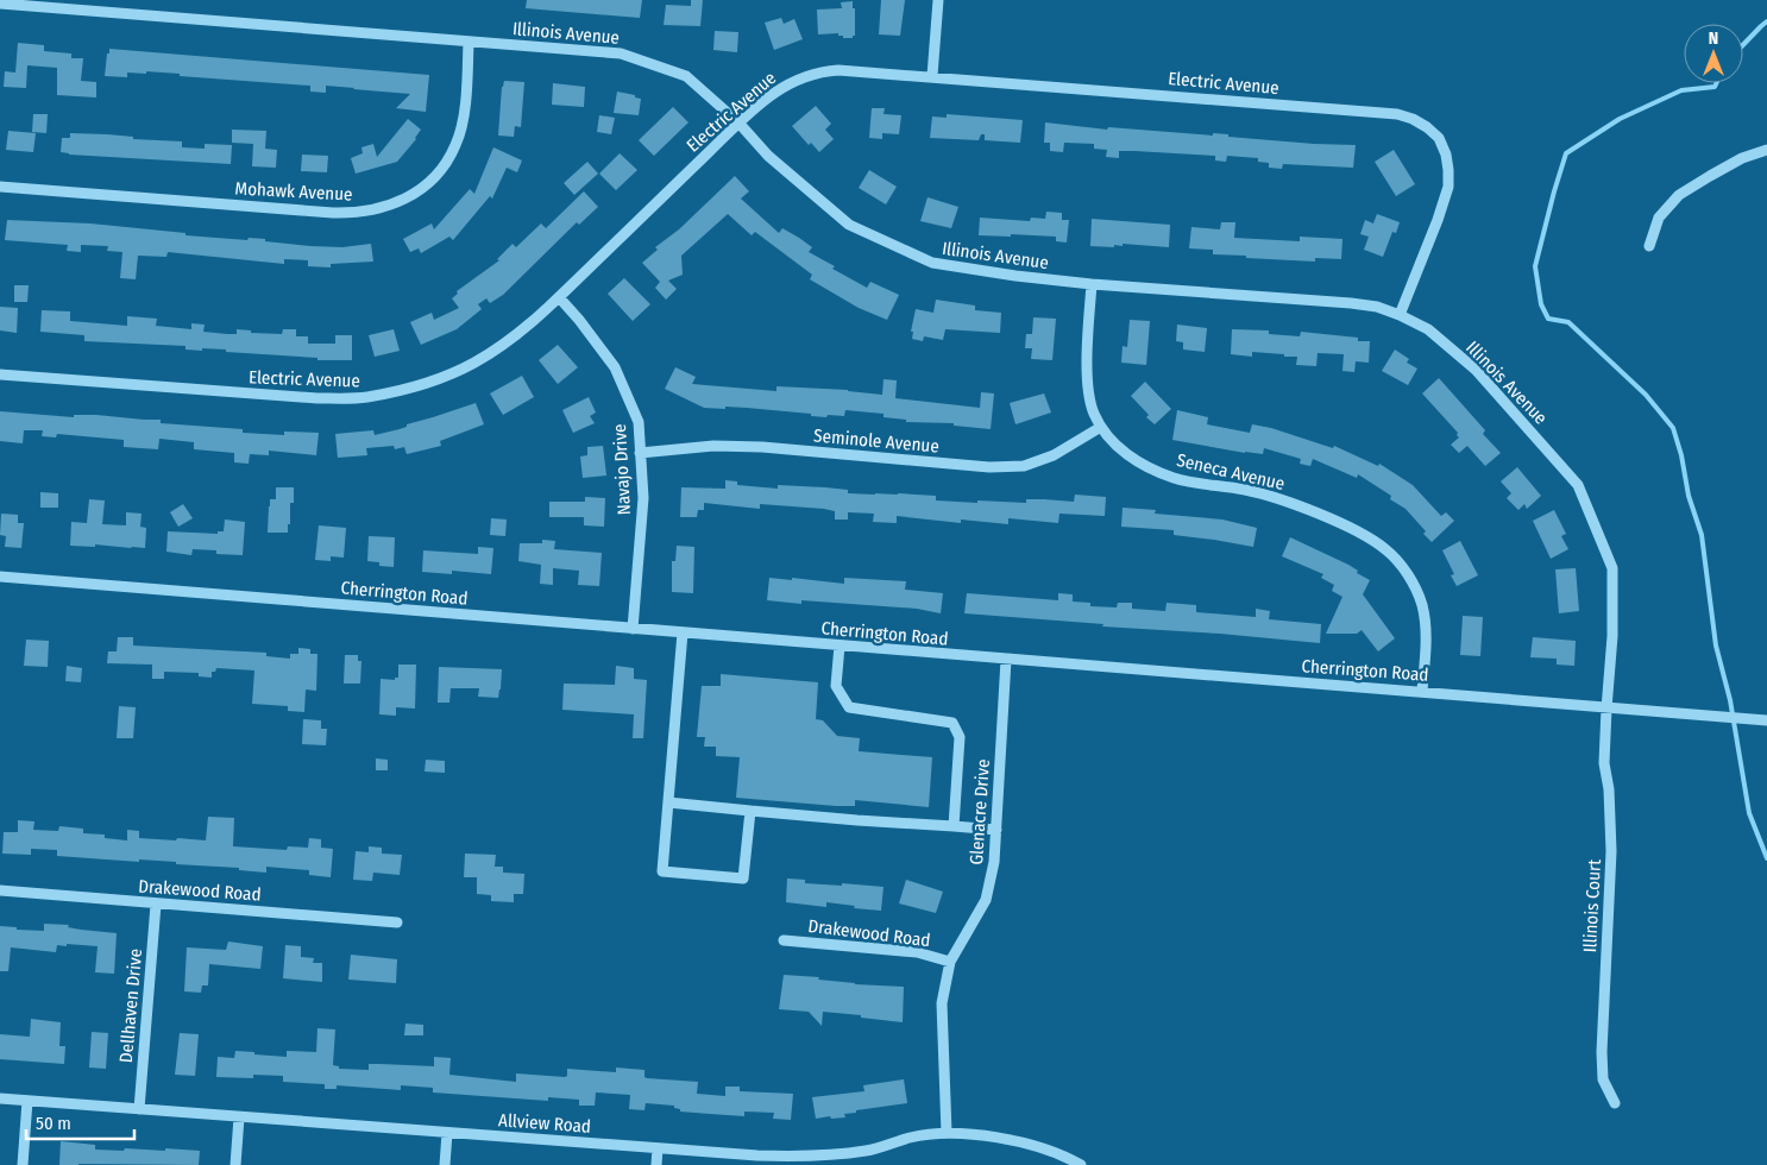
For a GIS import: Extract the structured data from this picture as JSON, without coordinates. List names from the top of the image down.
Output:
{
  "streets": {
    "street": [
      "Illinois Avenue",
      "Electric Avenue",
      "Mohawk Avenue",
      "Seminole Avenue",
      "Navajo Drive",
      "Seneca Avenue",
      "Cherrington Road",
      "Glenacre Drive",
      "Drakewood Road",
      "Illinois Court",
      "Dellhaven Drive",
      "Allview Road"
    ]
  },
  "crossings": [
    ["Illinois Avenue", "Electric Avenue"],
    ["Illinois Avenue", "Mohawk Avenue"],
    ["Illinois Avenue", "Seneca Avenue"],
    ["Illinois Avenue", "Cherrington Road"],
    ["Illinois Avenue", "Illinois Court"],
    ["Electric Avenue", "Navajo Drive"],
    ["Seminole Avenue", "Navajo Drive"],
    ["Seminole Avenue", "Seneca Avenue"],
    ["Navajo Drive", "Cherrington Road"],
    ["Seneca Avenue", "Cherrington Road"],
    ["Cherrington Road", "Glenacre Drive"],
    ["Cherrington Road", "Illinois Court"],
    ["Glenacre Drive", "Drakewood Road"],
    ["Glenacre Drive", "Allview Road"],
    ["Drakewood Road", "Dellhaven Drive"],
    ["Dellhaven Drive", "Allview Road"]
  ],
  "scale_bar": "50 m",
  "north": "top"
}
